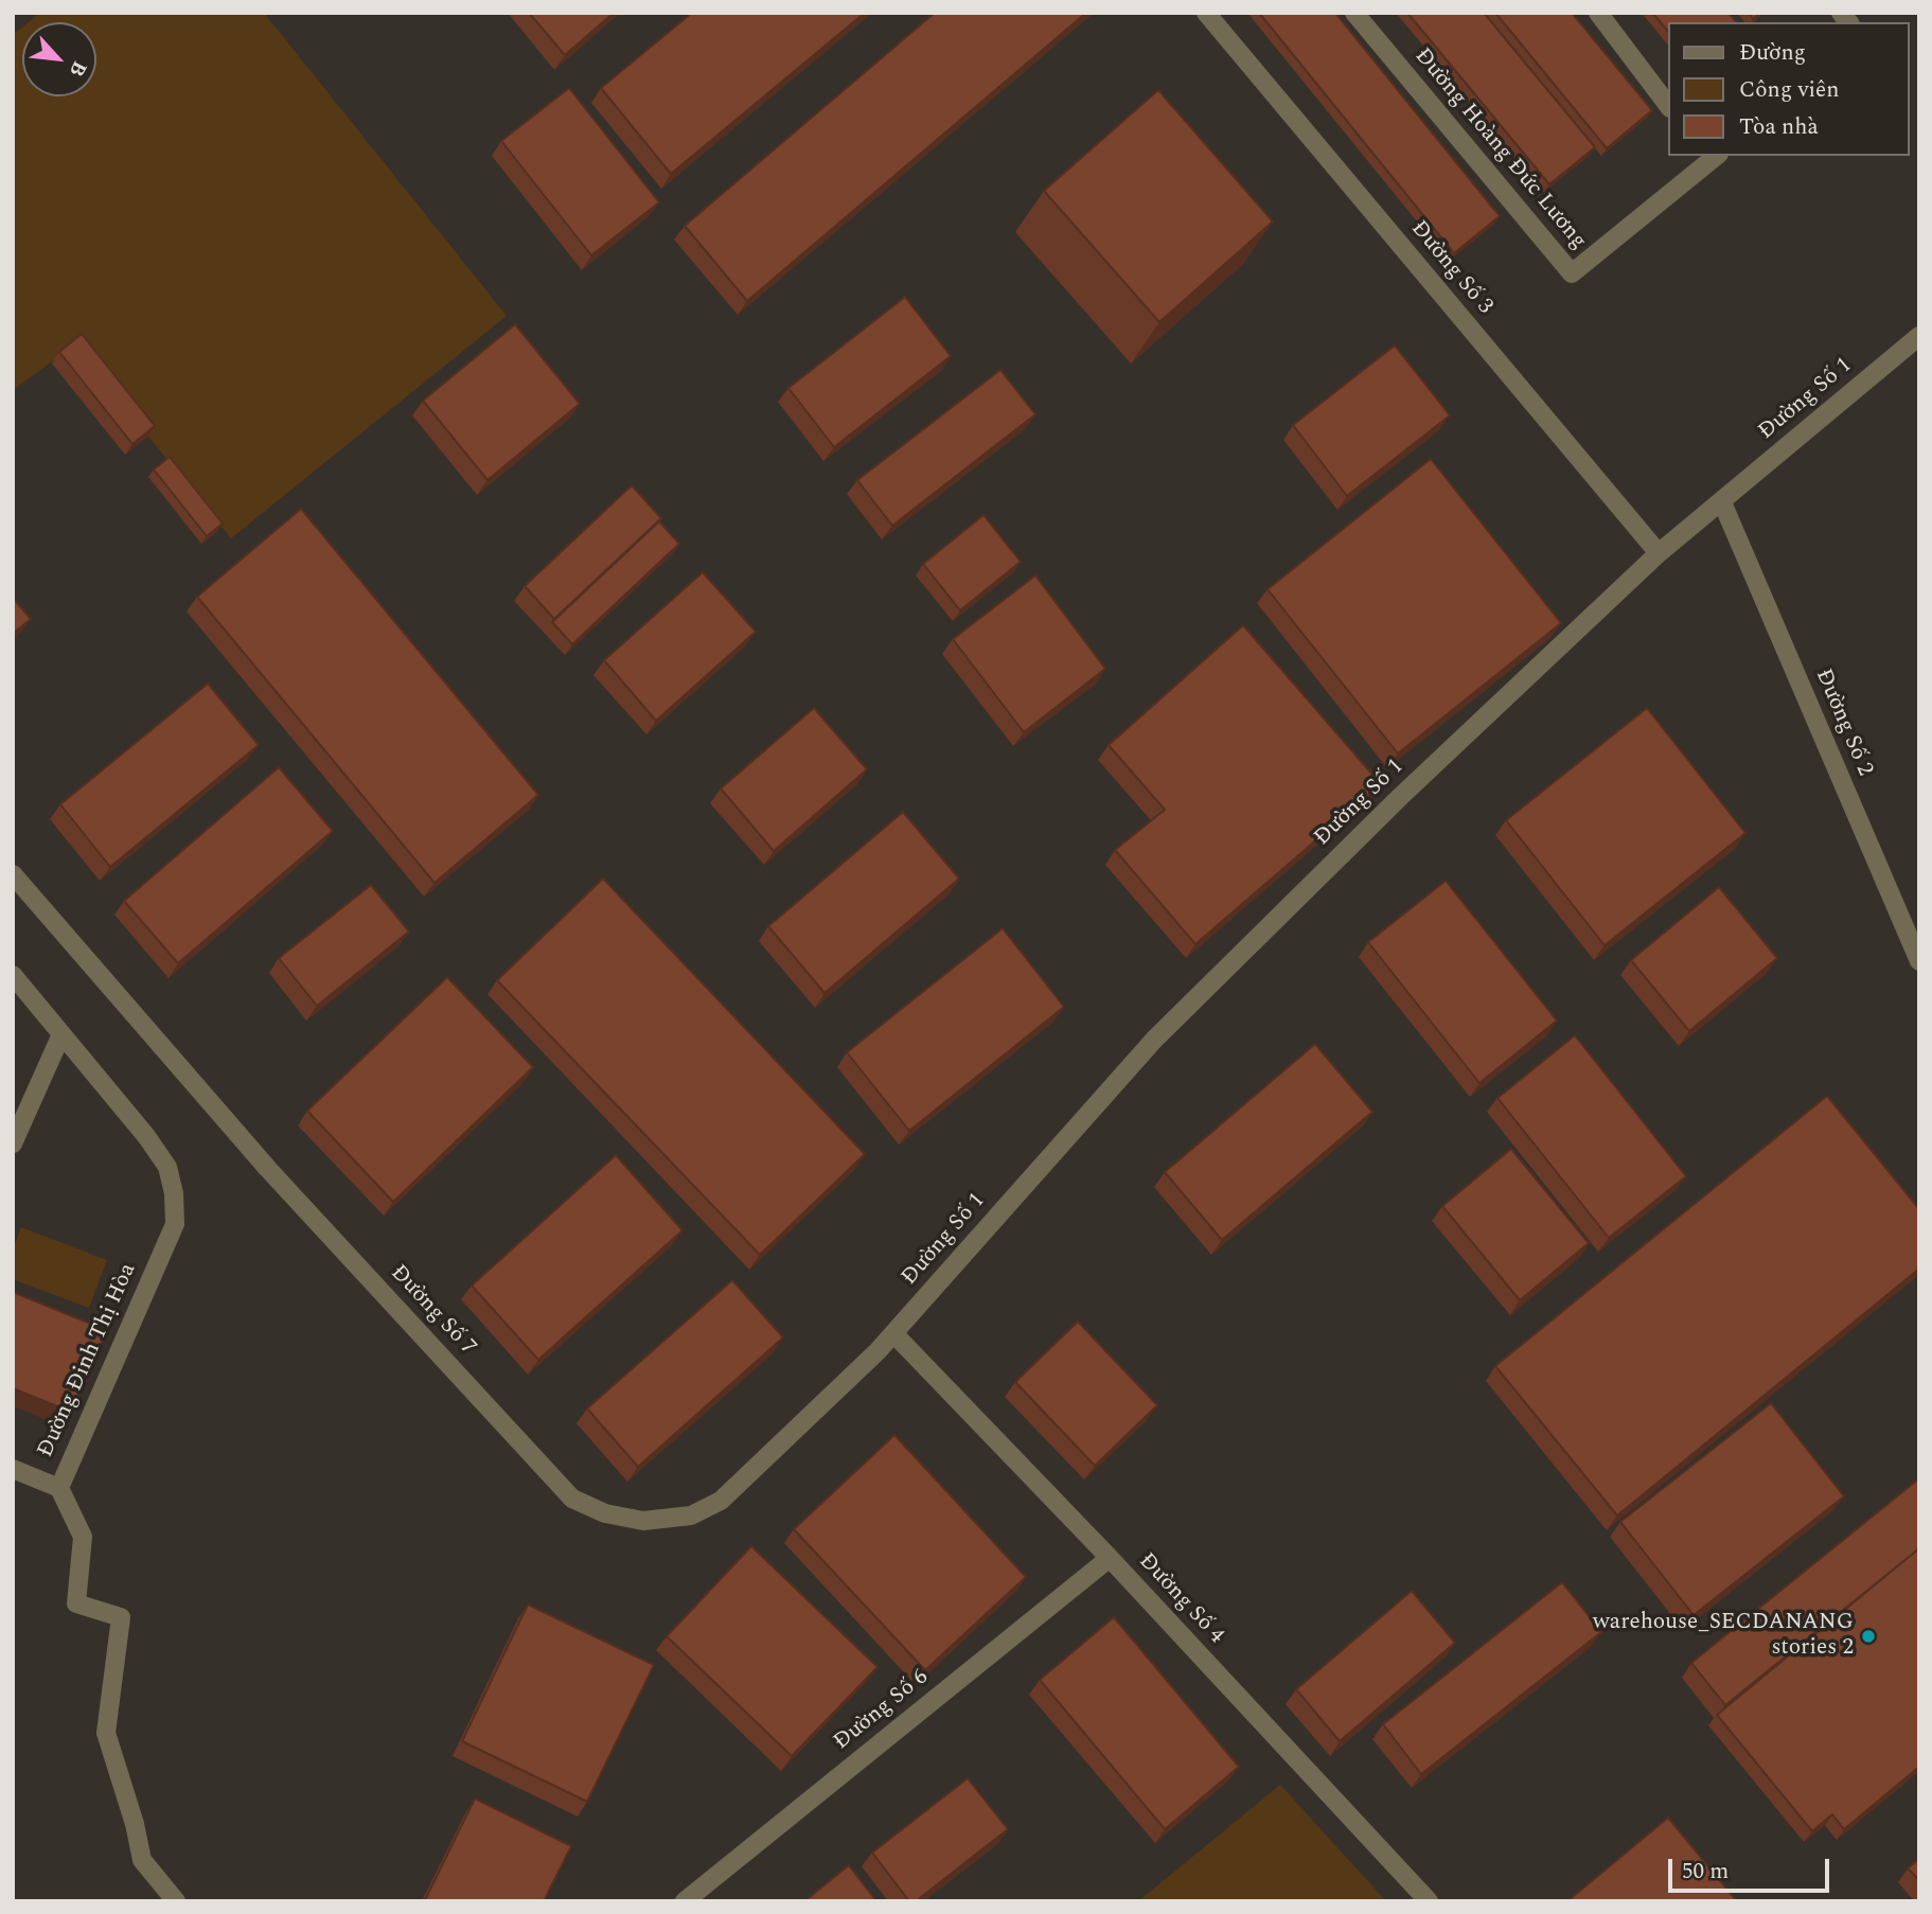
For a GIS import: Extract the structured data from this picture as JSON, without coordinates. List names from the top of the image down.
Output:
{
  "streets": {
    "street": [
      "Đường Hoàng Đức Lương",
      "Đường Số 3",
      "Đường Số 1",
      "Đường Số 2",
      "Đường Số 7",
      "Đường Đinh Thị Hòa",
      "Đường Số 4",
      "Đường Số 6"
    ]
  },
  "crossings": [
    ["Đường Số 3", "Đường Số 1"],
    ["Đường Số 1", "Đường Số 2"],
    ["Đường Số 1", "Đường Số 7"],
    ["Đường Số 1", "Đường Số 4"],
    ["Đường Số 4", "Đường Số 6"]
  ],
  "places": ["warehouse_SECDANANG stories 2"],
  "legend": ["Đường", "Công viên", "Tòa nhà"],
  "scale_bar": "50 m",
  "north": "bottom right"
}
